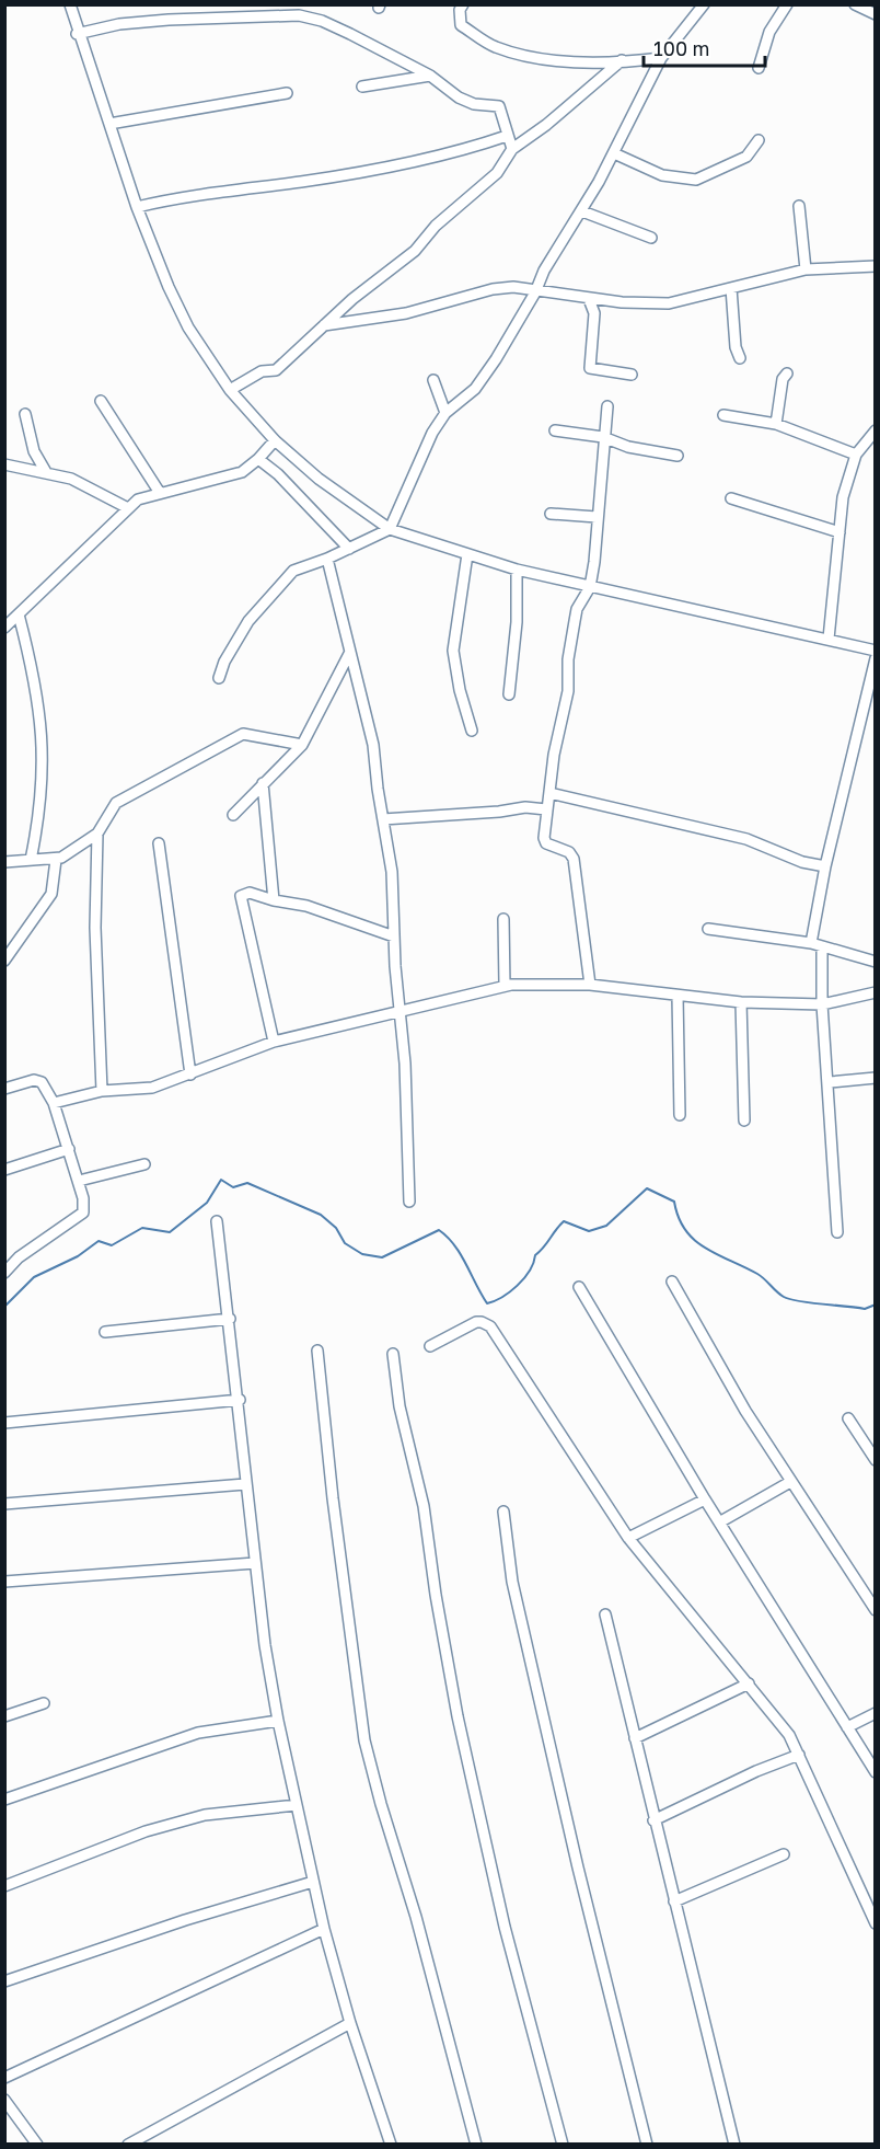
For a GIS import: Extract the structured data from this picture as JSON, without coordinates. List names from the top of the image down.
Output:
{
  "scale_bar": "100 m"
}
